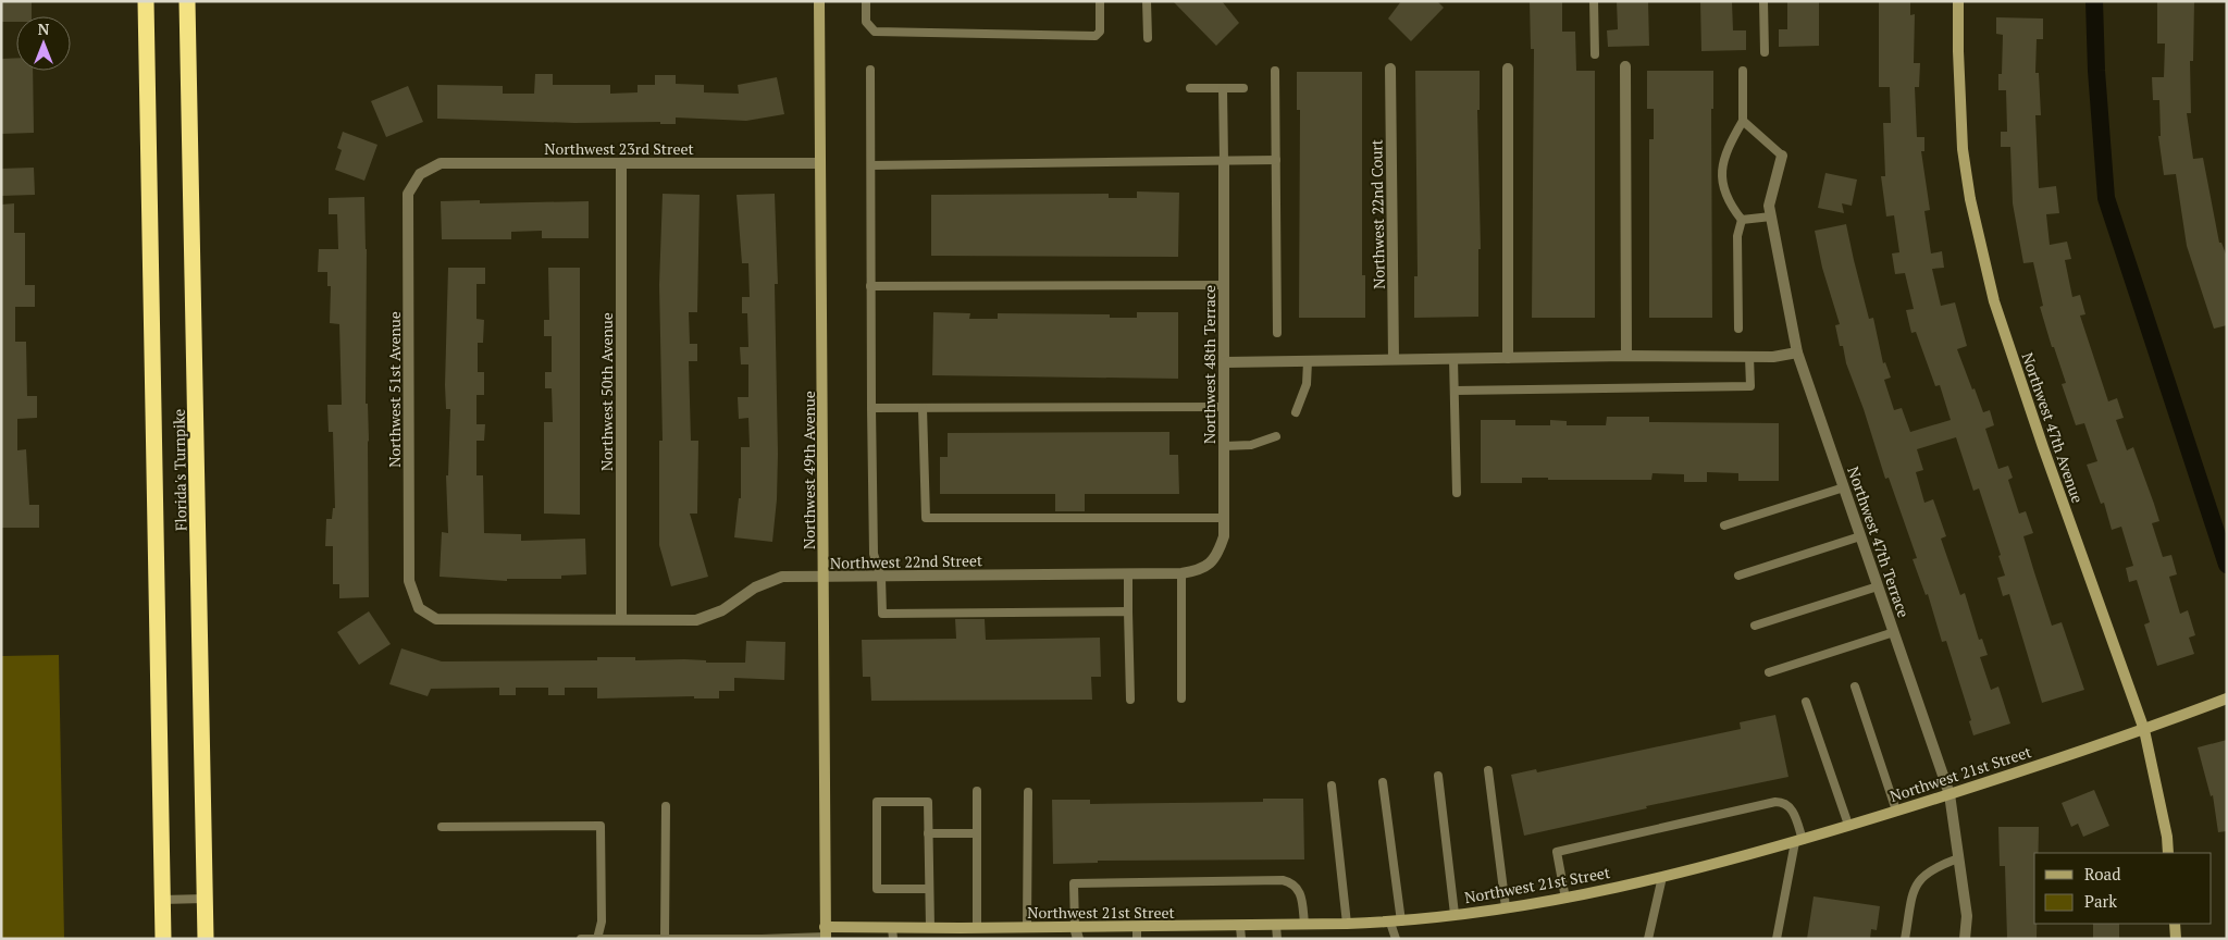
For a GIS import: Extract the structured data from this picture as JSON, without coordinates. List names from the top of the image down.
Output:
{
  "streets": {
    "highway": ["Florida's Turnpike"],
    "street": [
      "Northwest 23rd Street",
      "Northwest 22nd Court",
      "Northwest 48th Terrace",
      "Northwest 51st Avenue",
      "Northwest 50th Avenue",
      "Northwest 47th Avenue",
      "Northwest 49th Avenue",
      "Northwest 47th Terrace",
      "Northwest 22nd Street",
      "Northwest 21st Street"
    ]
  },
  "crossings": [
    ["Northwest 23rd Street", "Northwest 51st Avenue"],
    ["Northwest 23rd Street", "Northwest 50th Avenue"],
    ["Northwest 23rd Street", "Northwest 49th Avenue"],
    ["Northwest 48th Terrace", "Northwest 22nd Street"],
    ["Northwest 51st Avenue", "Northwest 22nd Street"],
    ["Northwest 50th Avenue", "Northwest 22nd Street"],
    ["Northwest 47th Avenue", "Northwest 21st Street"],
    ["Northwest 49th Avenue", "Northwest 22nd Street"],
    ["Northwest 49th Avenue", "Northwest 21st Street"],
    ["Northwest 47th Terrace", "Northwest 21st Street"]
  ],
  "legend": ["Road", "Park"],
  "north": "top"
}
